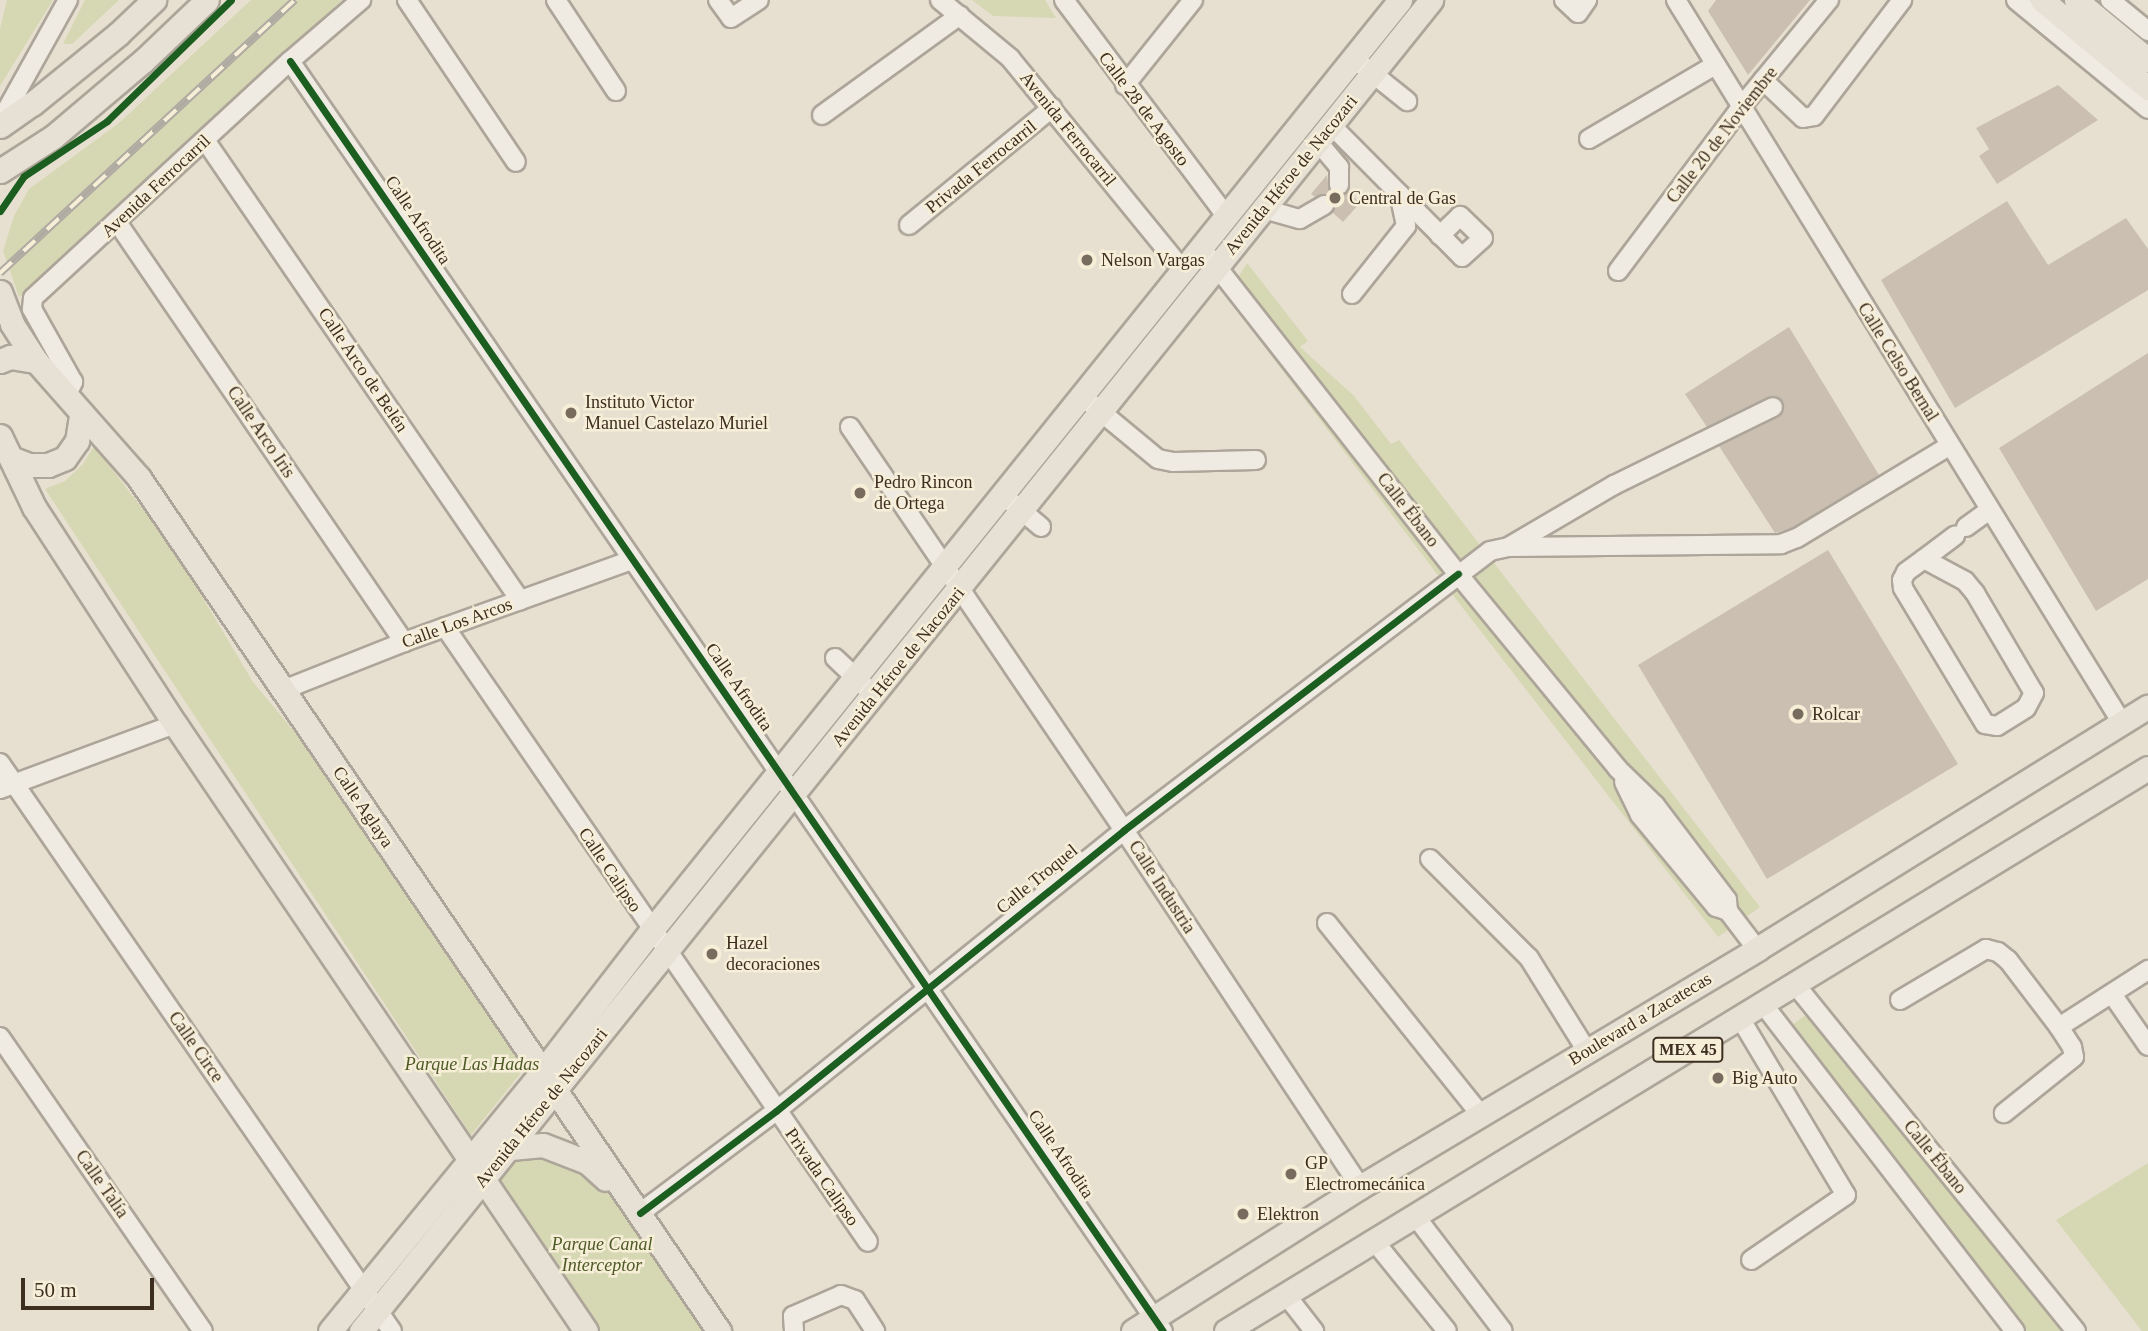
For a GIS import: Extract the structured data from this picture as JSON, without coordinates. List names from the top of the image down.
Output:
{
  "streets": {
    "main road": [
      "Avenida Héroe de Nacozari",
      "Calle Aglaya",
      "Boulevard a Zacatecas",
      "MEX 45"
    ],
    "street": [
      "Calle 28 de Agosto",
      "Avenida Ferrocarril",
      "Calle 20 de Noviembre",
      "Privada Ferrocarril",
      "Calle Afrodita",
      "Calle Celso Bernal",
      "Calle Arco de Belén",
      "Calle Arco Iris",
      "Calle Ébano",
      "Calle Los Arcos",
      "Calle Calipso",
      "Calle Troquel",
      "Calle Industria",
      "Calle Circe",
      "Privada Calipso",
      "Calle Talía"
    ]
  },
  "crossings": [
    ["Calle 28 de Agosto", "Avenida Héroe de Nacozari"],
    ["Avenida Ferrocarril", "Privada Ferrocarril"],
    ["Avenida Ferrocarril", "Avenida Héroe de Nacozari"],
    ["Avenida Ferrocarril", "Calle Afrodita"],
    ["Avenida Ferrocarril", "Calle Arco de Belén"],
    ["Avenida Ferrocarril", "Calle Arco Iris"],
    ["Avenida Ferrocarril", "Calle Aglaya"],
    ["Calle 20 de Noviembre", "Calle Celso Bernal"],
    ["Avenida Héroe de Nacozari", "Calle Afrodita"],
    ["Avenida Héroe de Nacozari", "Calle Ébano"],
    ["Avenida Héroe de Nacozari", "Calle Aglaya"],
    ["Avenida Héroe de Nacozari", "Calle Calipso"],
    ["Avenida Héroe de Nacozari", "Calle Industria"],
    ["Avenida Héroe de Nacozari", "Calle Circe"],
    ["Calle Afrodita", "Calle Los Arcos"],
    ["Calle Afrodita", "Calle Troquel"],
    ["Calle Afrodita", "Boulevard a Zacatecas"],
    ["Calle Celso Bernal", "Boulevard a Zacatecas"],
    ["Calle Arco de Belén", "Calle Los Arcos"],
    ["Calle Arco Iris", "Calle Los Arcos"],
    ["Calle Ébano", "Calle Troquel"],
    ["Calle Ébano", "Boulevard a Zacatecas"],
    ["Calle Ébano", "MEX 45"],
    ["Calle Los Arcos", "Calle Aglaya"],
    ["Calle Los Arcos", "Calle Calipso"],
    ["Calle Aglaya", "Calle Troquel"],
    ["Calle Calipso", "Calle Troquel"],
    ["Calle Calipso", "Privada Calipso"],
    ["Calle Troquel", "Calle Industria"],
    ["Calle Troquel", "Privada Calipso"],
    ["Calle Industria", "Boulevard a Zacatecas"]
  ],
  "parks": ["Parque Las Hadas", "Parque Canal Interceptor"],
  "places": [
    "Central de Gas",
    "Nelson Vargas",
    "Instituto Victor Manuel Castelazo Muriel",
    "Pedro Rincon de Ortega",
    "Rolcar",
    "Hazel decoraciones",
    "Big Auto",
    "GP Electromecánica",
    "Elektron"
  ],
  "scale_bar": "50 m"
}
